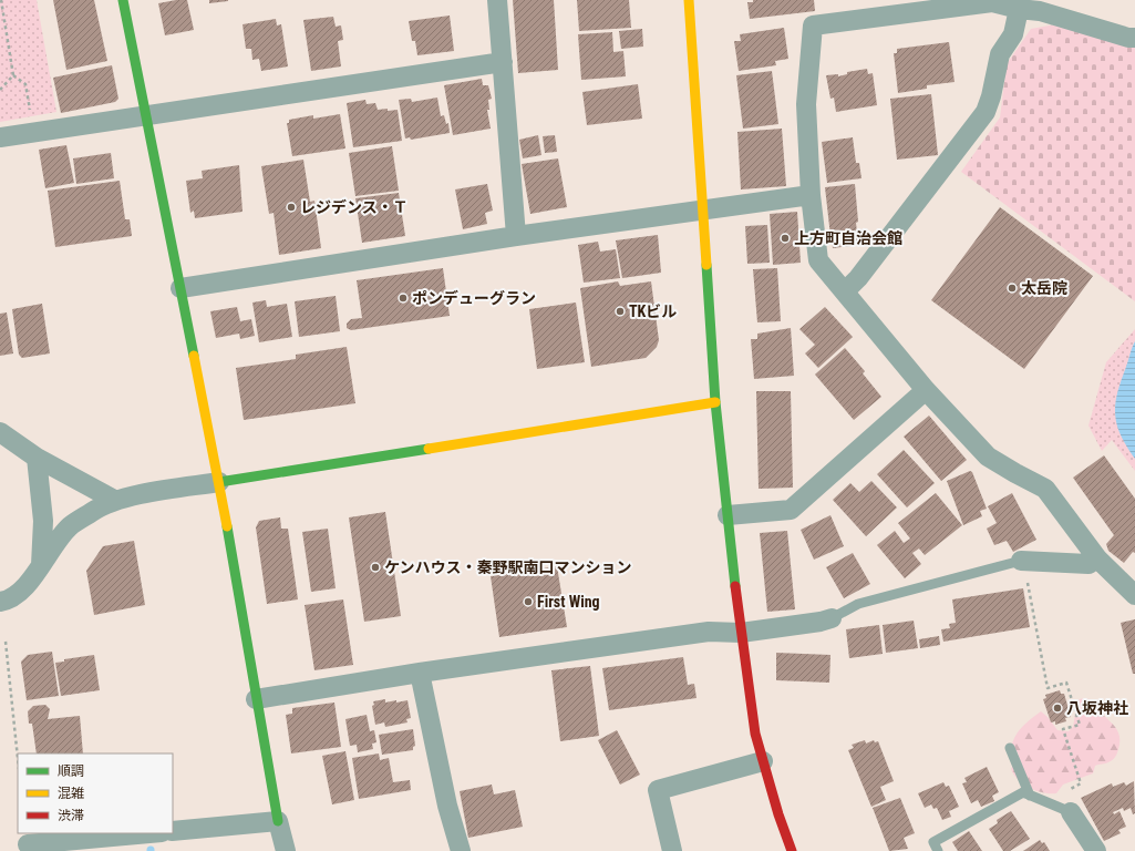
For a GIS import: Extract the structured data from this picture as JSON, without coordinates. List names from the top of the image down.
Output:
{
  "places": [
    "レジデンス・Ｔ",
    "上方町自治会館",
    "太岳院",
    "ポンデューグラン",
    "TKビル",
    "ケンハウス・秦野駅南口マンション",
    "First Wing",
    "八坂神社"
  ],
  "legend": ["順調", "混雑", "渋滞"]
}
